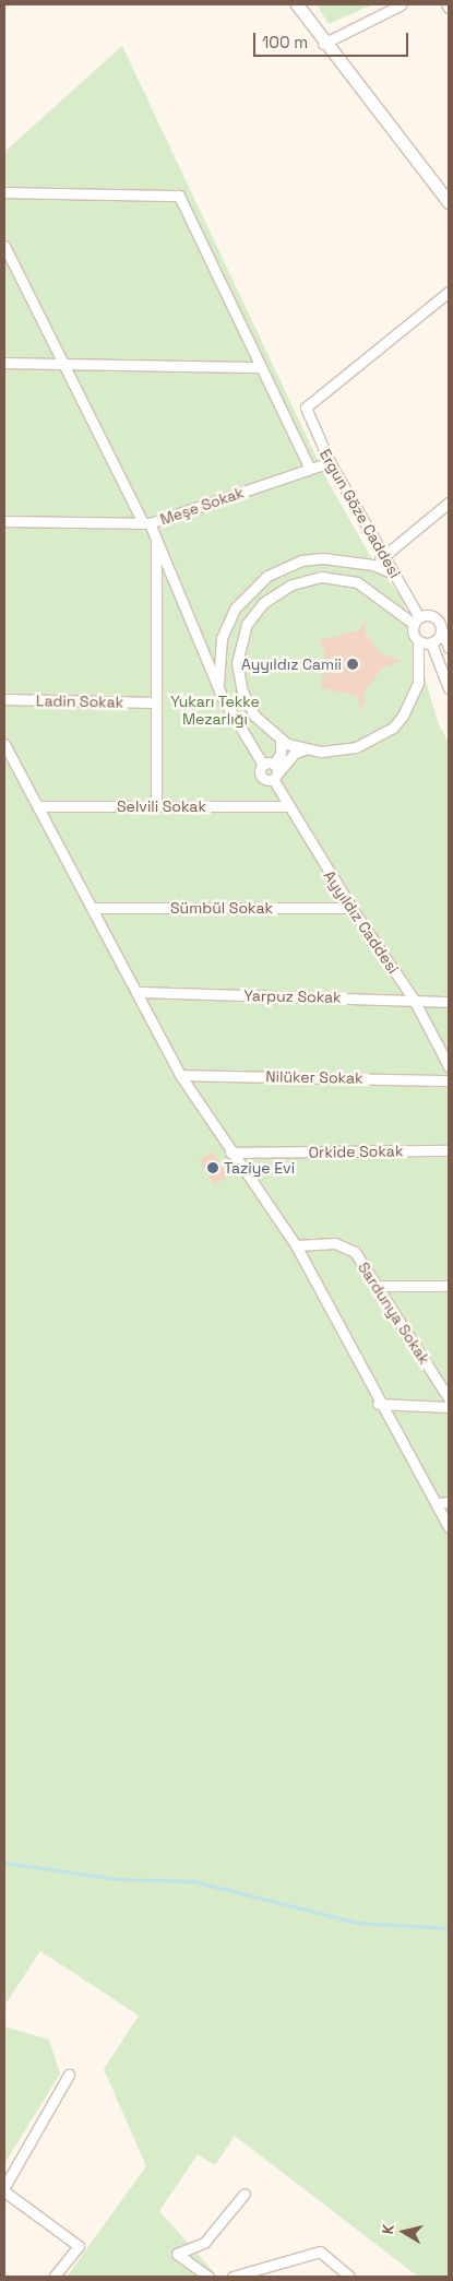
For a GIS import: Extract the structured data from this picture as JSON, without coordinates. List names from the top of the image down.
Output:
{
  "streets": {
    "street": [
      "Meşe Sokak",
      "Ergun Göze Caddesi",
      "Ladin Sokak",
      "Selvili Sokak",
      "Sümbül Sokak",
      "Ayyıldız Caddesi",
      "Yarpuz Sokak",
      "Nilüker Sokak",
      "Orkide Sokak",
      "Sardunya Sokak"
    ]
  },
  "crossings": [
    ["Meşe Sokak", "Ergun Göze Caddesi"],
    ["Meşe Sokak", "Ayyıldız Caddesi"],
    ["Selvili Sokak", "Ayyıldız Caddesi"],
    ["Sümbül Sokak", "Ayyıldız Caddesi"],
    ["Ayyıldız Caddesi", "Yarpuz Sokak"]
  ],
  "parks": ["Yukarı Tekke Mezarlığı"],
  "places": ["Ayyıldız Camii", "Taziye Evi"],
  "scale_bar": "100 m",
  "north": "left"
}
